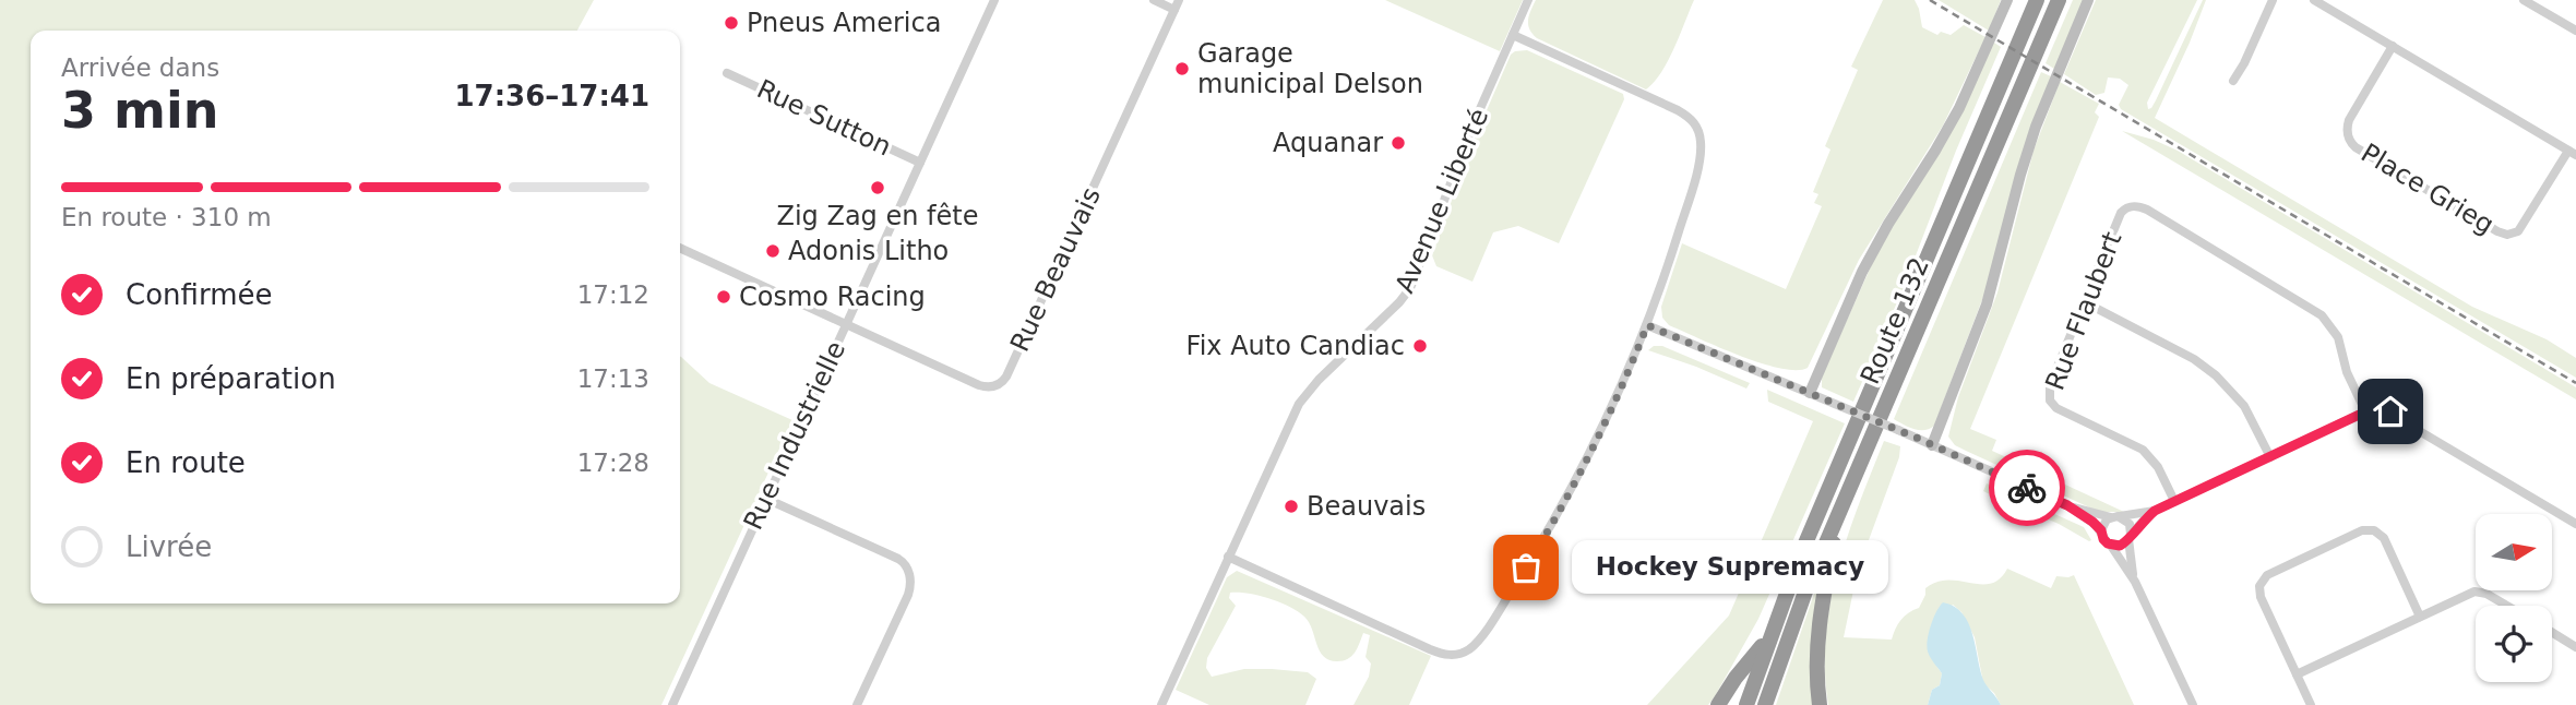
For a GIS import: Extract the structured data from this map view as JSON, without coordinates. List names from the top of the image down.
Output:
{
  "streets": {
    "highway": ["Route 132"],
    "street": [
      "Rue Sutton",
      "Place Grieg",
      "Avenue Liberté",
      "Rue Beauvais",
      "Rue Flaubert",
      "Rue Industrielle"
    ]
  },
  "crossings": [
    ["Rue Sutton", "Rue Industrielle"],
    ["Rue Beauvais", "Rue Industrielle"]
  ],
  "places": [
    "Pneus America",
    "Garage municipal Delson",
    "Aquanar",
    "Zig Zag en fête",
    "Adonis Litho",
    "Cosmo Racing",
    "Fix Auto Candiac",
    "Beauvais",
    "Hockey Supremacy"
  ],
  "north": "right",
  "page": {
    "heading": ["3 min", "Arrivée dans", "17:36–17:41"],
    "bar": "En route · 310 m",
    "list": [
      ["Confirmée", "17:12"],
      ["En préparation", "17:13"],
      ["En route", "17:28"],
      "Livrée"
    ],
    "bubble": "Hockey Supremacy"
  }
}
